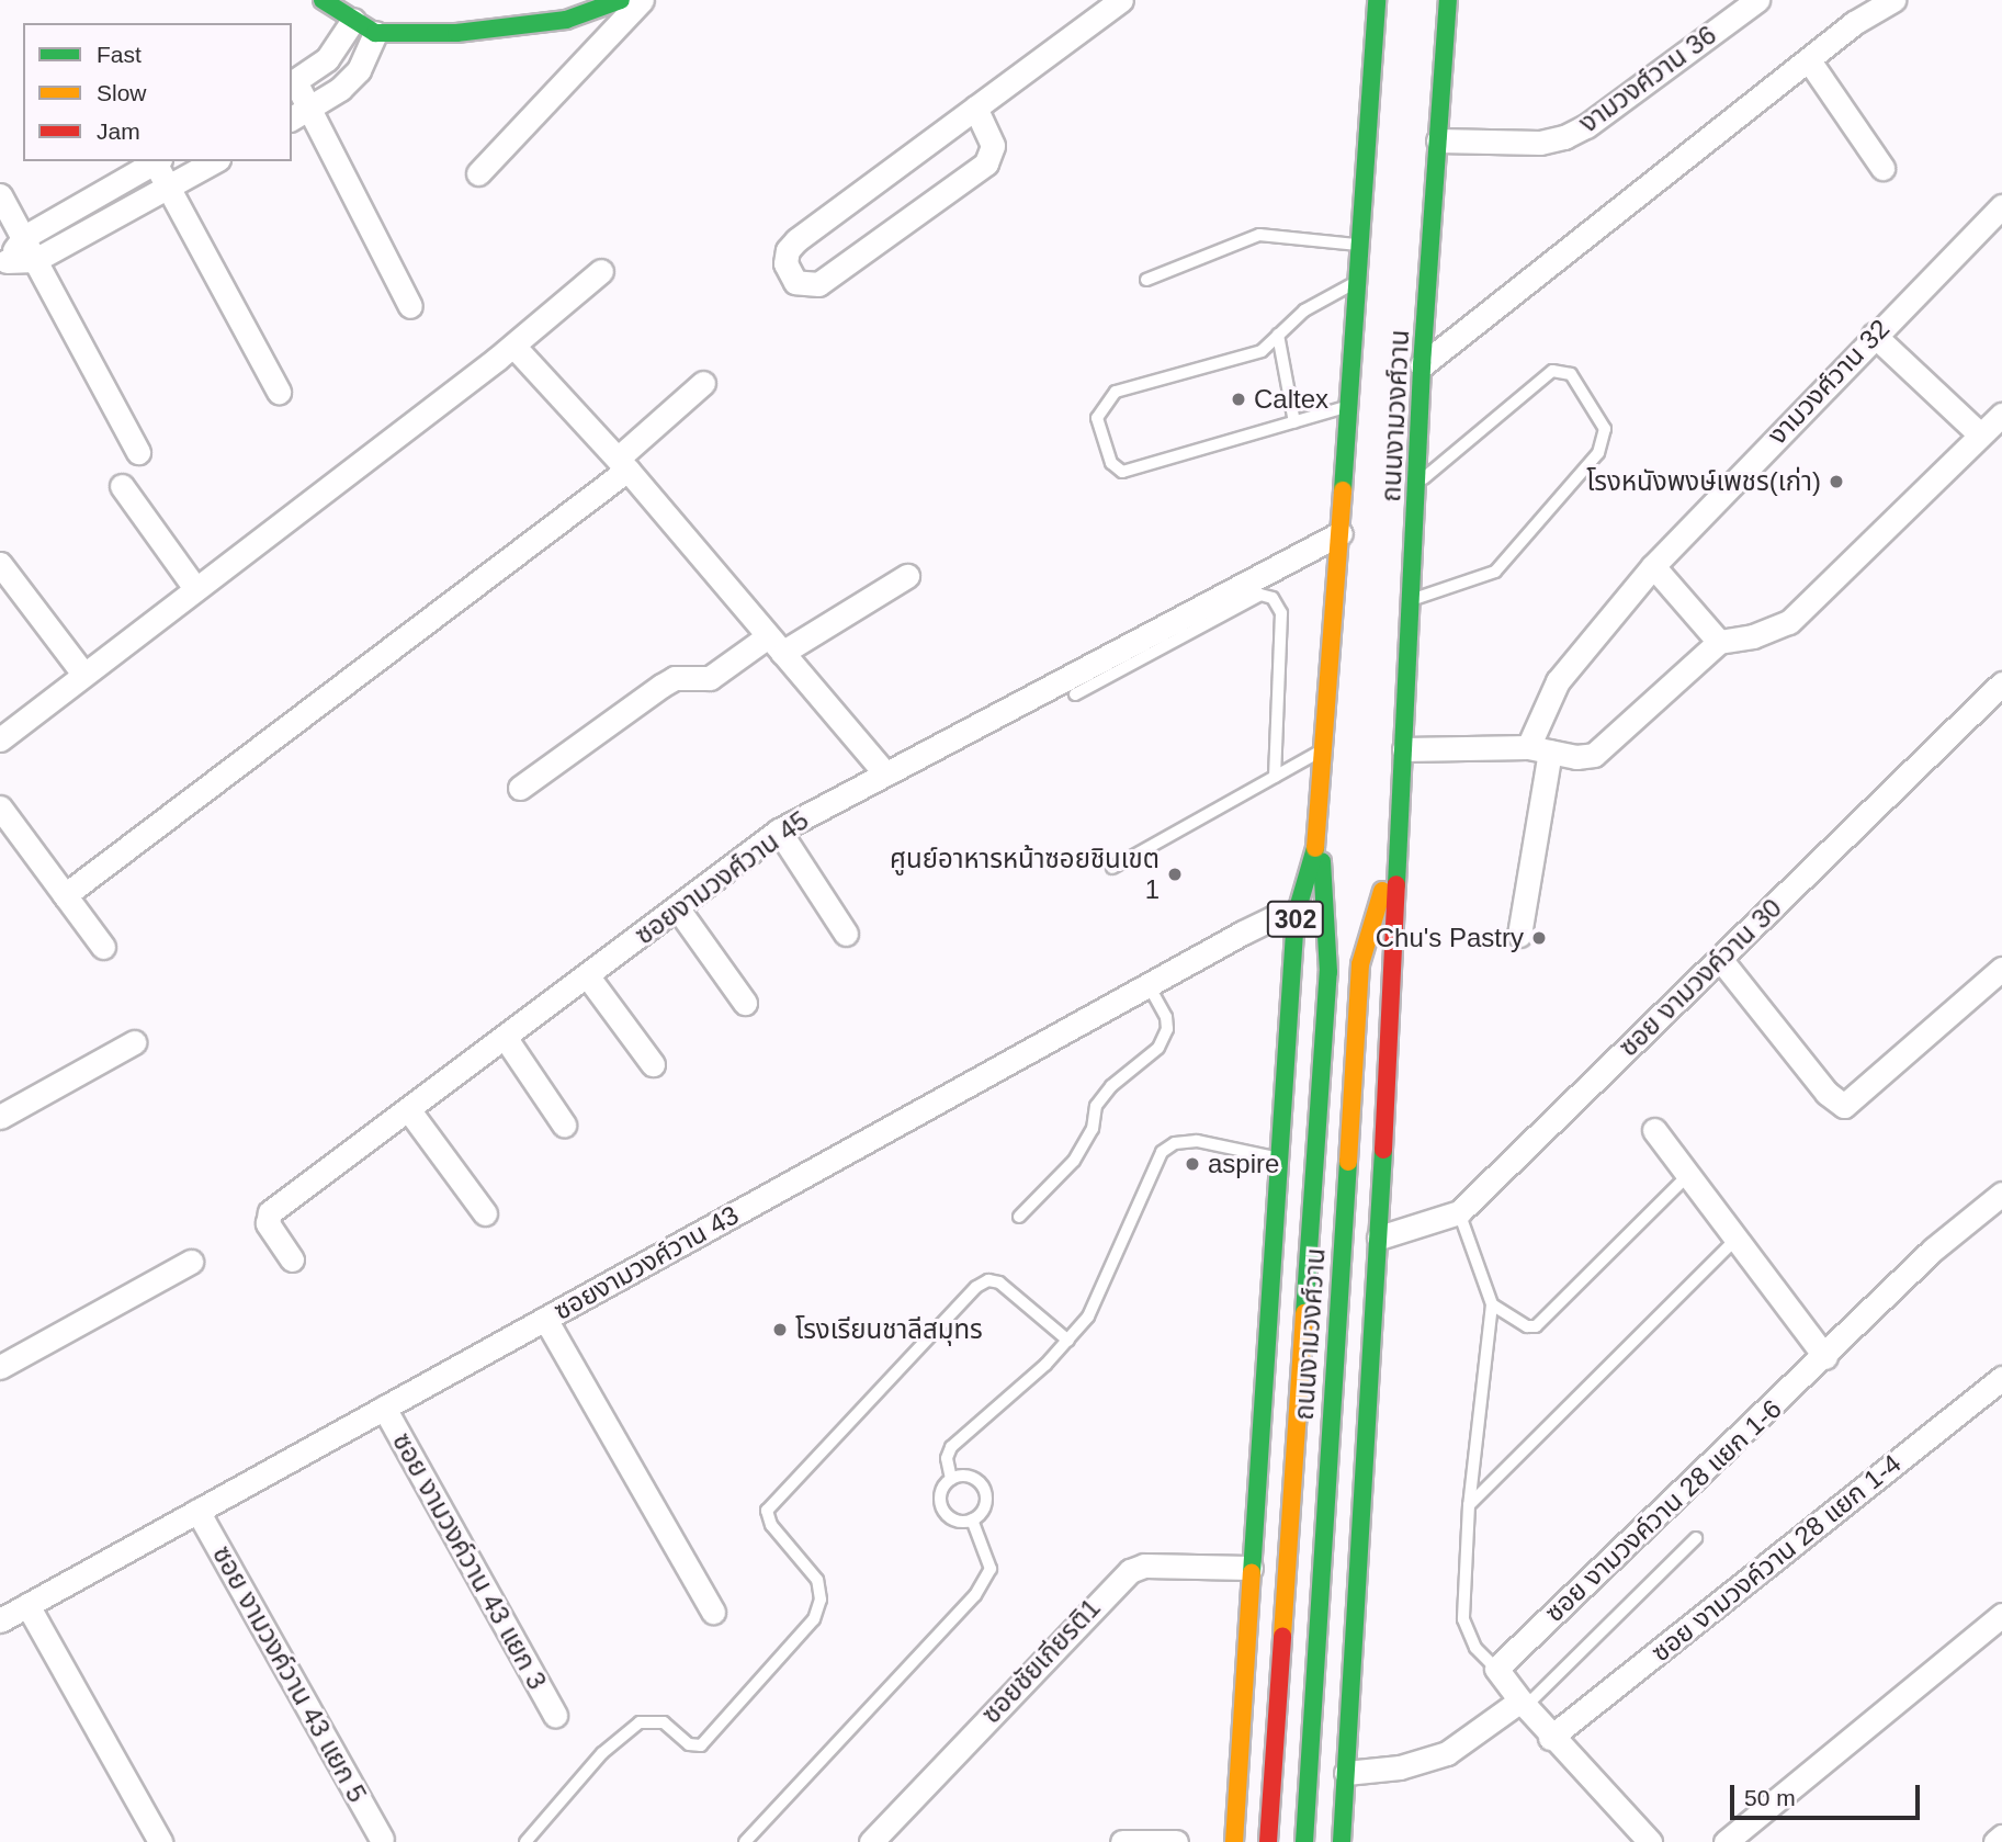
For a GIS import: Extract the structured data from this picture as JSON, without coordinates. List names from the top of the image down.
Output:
{
  "streets": {
    "main road": ["ถนนงามวงศ์วาน", "302"],
    "street": [
      "งามวงศ์วาน 36",
      "งามวงศ์วาน 32",
      "ซอยงามวงศ์วาน 45",
      "ซอย งามวงค์วาน 30",
      "ซอยงามวงศ์วาน 43",
      "ซอย งามวงค์วาน 28 แยก 1-6",
      "ซอย งามวงค์วาน 28 แยก 1-4",
      "ซอย งามวงค์วาน 43 แยก 3",
      "ซอยชัยเกียรติ1",
      "ซอย งามวงค์วาน 43 แยก 5"
    ]
  },
  "crossings": [
    ["งามวงศ์วาน 36", "ถนนงามวงศ์วาน"],
    ["ถนนงามวงศ์วาน", "ซอยงามวงศ์วาน 45"],
    ["ถนนงามวงศ์วาน", "ซอย งามวงค์วาน 30"],
    ["ถนนงามวงศ์วาน", "ซอยงามวงศ์วาน 43"],
    ["ถนนงามวงศ์วาน", "ซอยชัยเกียรติ1"],
    ["ซอยงามวงศ์วาน 43", "ซอย งามวงค์วาน 43 แยก 3"],
    ["ซอยงามวงศ์วาน 43", "ซอย งามวงค์วาน 43 แยก 5"]
  ],
  "places": [
    "Caltex",
    "โรงหนังพงษ์เพชร(เก่า)",
    "ศูนย์อาหารหน้าซอยชินเขต 1",
    "Chu's Pastry",
    "aspire",
    "โรงเรียนชาลีสมุทร"
  ],
  "legend": ["Fast", "Slow", "Jam"],
  "scale_bar": "50 m"
}
